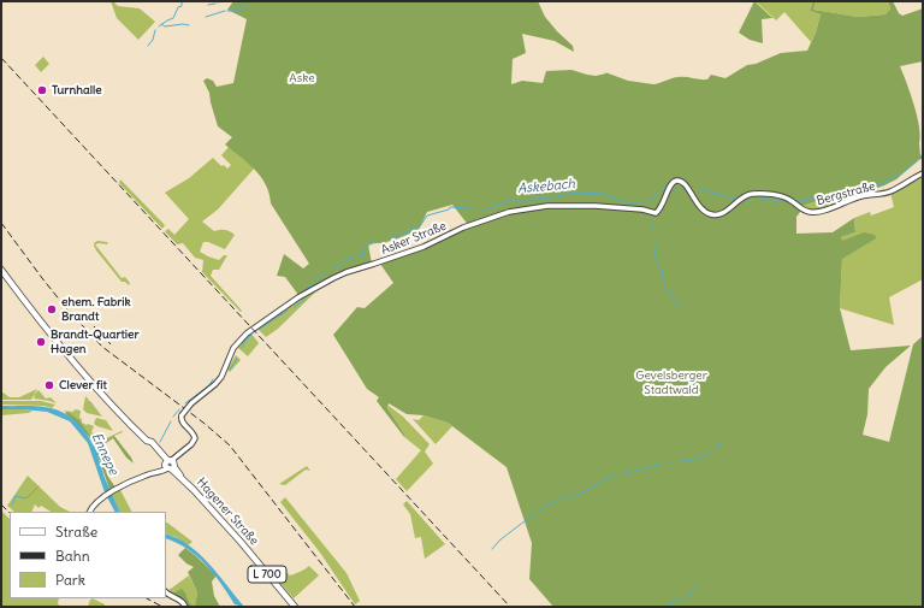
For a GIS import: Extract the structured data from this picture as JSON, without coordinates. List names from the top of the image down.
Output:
{
  "streets": {
    "main road": ["Hagener Straße", "L 700"],
    "street": ["Bergstraße", "Asker Straße"]
  },
  "crossings": [
    ["Bergstraße", "Asker Straße"],
    ["Asker Straße", "Hagener Straße"]
  ],
  "water": ["Askebach", "Ennepe"],
  "parks": ["Aske", "Gevelsberger Stadtwald"],
  "places": [
    "Turnhalle",
    "ehem. Fabrik Brandt",
    "Brandt-Quartier Hagen",
    "Clever fit"
  ],
  "legend": ["Straße", "Bahn", "Park"]
}
